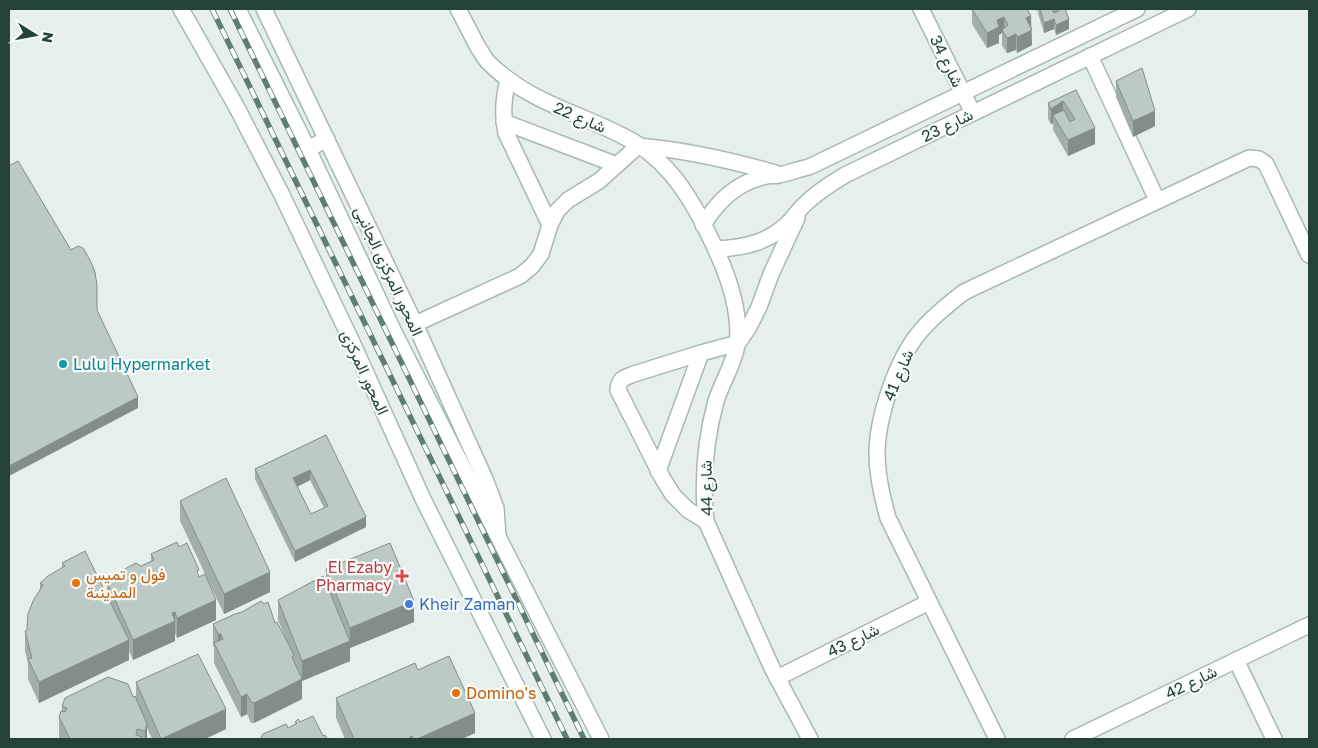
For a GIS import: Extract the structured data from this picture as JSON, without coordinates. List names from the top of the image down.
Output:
{
  "streets": {
    "street": [
      "شارع 34",
      "شارع 22",
      "شارع 23",
      "المحور المركزى الجانبى",
      "المحور المركزى",
      "شارع 41",
      "شارع 44",
      "شارع 43",
      "شارع 42"
    ]
  },
  "crossings": [
    ["شارع 34", "شارع 23"],
    ["شارع 22", "شارع 23"],
    ["شارع 22", "شارع 44"],
    ["شارع 23", "شارع 44"],
    ["شارع 41", "شارع 43"],
    ["شارع 44", "شارع 43"]
  ],
  "places": {
    "other": [
      "Lulu Hypermarket",
      "فول و تميس المدينىة",
      "Kheir Zaman",
      "Domino's"
    ],
    "health": ["El Ezaby Pharmacy"]
  },
  "north": "right"
}
